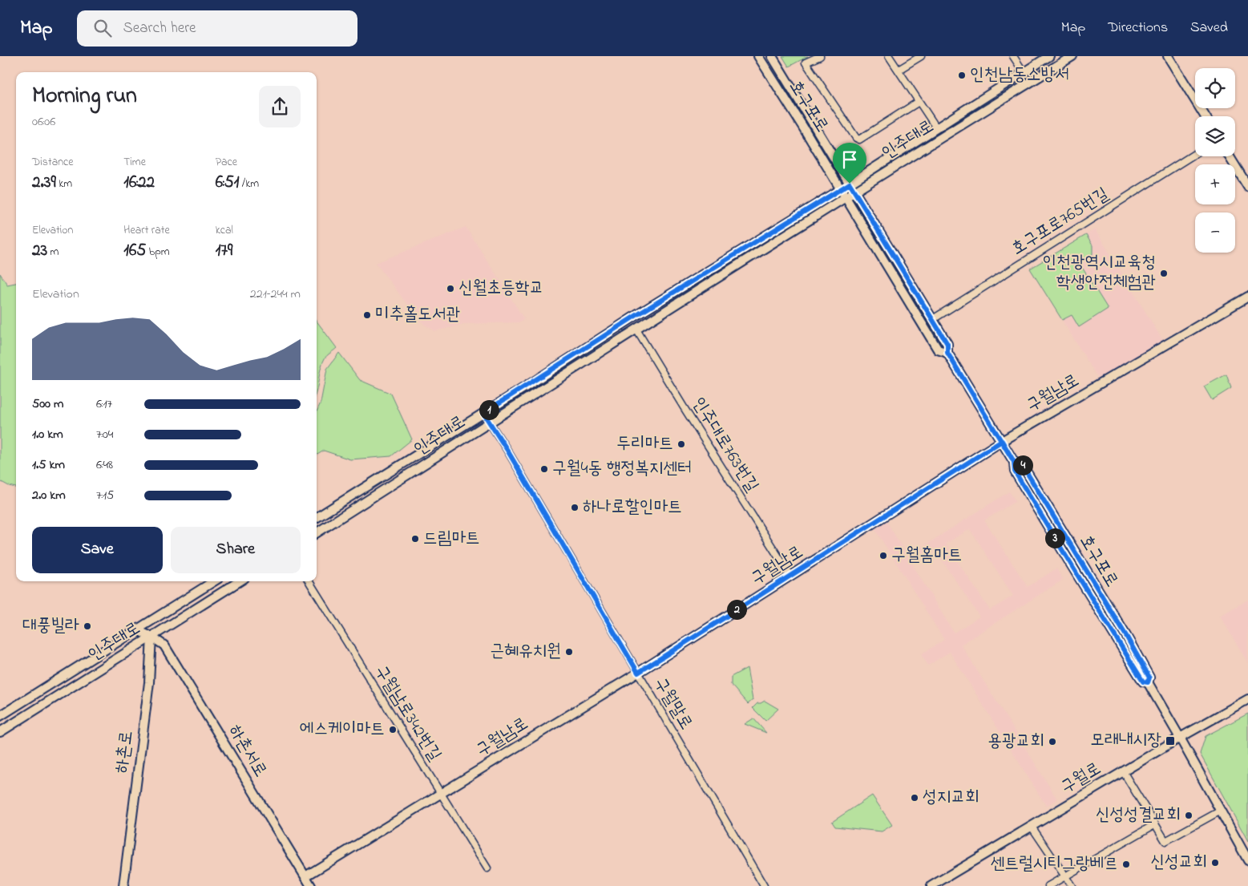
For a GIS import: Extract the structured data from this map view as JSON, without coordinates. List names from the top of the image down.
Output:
{
  "streets": {
    "main road": [
      "호구포로",
      "인주대로",
      "구월남로",
      "하촌서로",
      "하촌로",
      "구월로"
    ],
    "street": [
      "호구포로765번길",
      "인주대로763번길",
      "구월말로",
      "구월남로342번길"
    ]
  },
  "crossings": [
    ["호구포로", "인주대로"],
    ["호구포로", "호구포로765번길"],
    ["호구포로", "구월남로"],
    ["호구포로", "구월로"],
    ["인주대로", "인주대로763번길"],
    ["인주대로", "구월말로"],
    ["인주대로", "하촌서로"],
    ["인주대로", "하촌로"],
    ["구월남로", "인주대로763번길"],
    ["구월남로", "구월말로"],
    ["구월남로", "구월남로342번길"],
    ["구월남로", "하촌서로"],
    ["하촌서로", "하촌로"]
  ],
  "places": {
    "other": [
      "인천남동소방서",
      "인천광역시교육청 학생안전체험관",
      "신월초등학교",
      "미추홀도서관",
      "두리마트",
      "구월4동 행정복지센터",
      "하나로할인마트",
      "드림마트",
      "구월홈마트",
      "대풍빌라",
      "근혜유치원",
      "에스케이마트",
      "용광교회",
      "성지교회",
      "신성성결교회",
      "신성교회",
      "센트럴시티그랑베르"
    ],
    "transit": ["모래내시장"]
  },
  "page": {
    "header": "Map",
    "search": "Search here",
    "nav": ["Map", "Directions", "Saved"],
    "map_buttons": ["+", "−"],
    "heading": ["Morning run", "06:06"],
    "stats": [
      ["Distance", "2.39 km"],
      ["Time", "16:22"],
      ["Pace", "6:51 /km"],
      ["Elevation", "23 m"],
      ["Heart rate", "165 bpm"],
      ["kcal", "179"]
    ],
    "chart": ["Elevation", "221–244 m"],
    "list": [
      {
        "name": "500 m",
        "note": "6:17"
      },
      {
        "name": "1.0 km",
        "note": "7:04"
      },
      {
        "name": "1.5 km",
        "note": "6:48"
      },
      {
        "name": "2.0 km",
        "note": "7:15"
      }
    ],
    "pins": [
      "1",
      "4",
      "3",
      "2"
    ],
    "buttons": ["Save", "Share"]
  }
}
